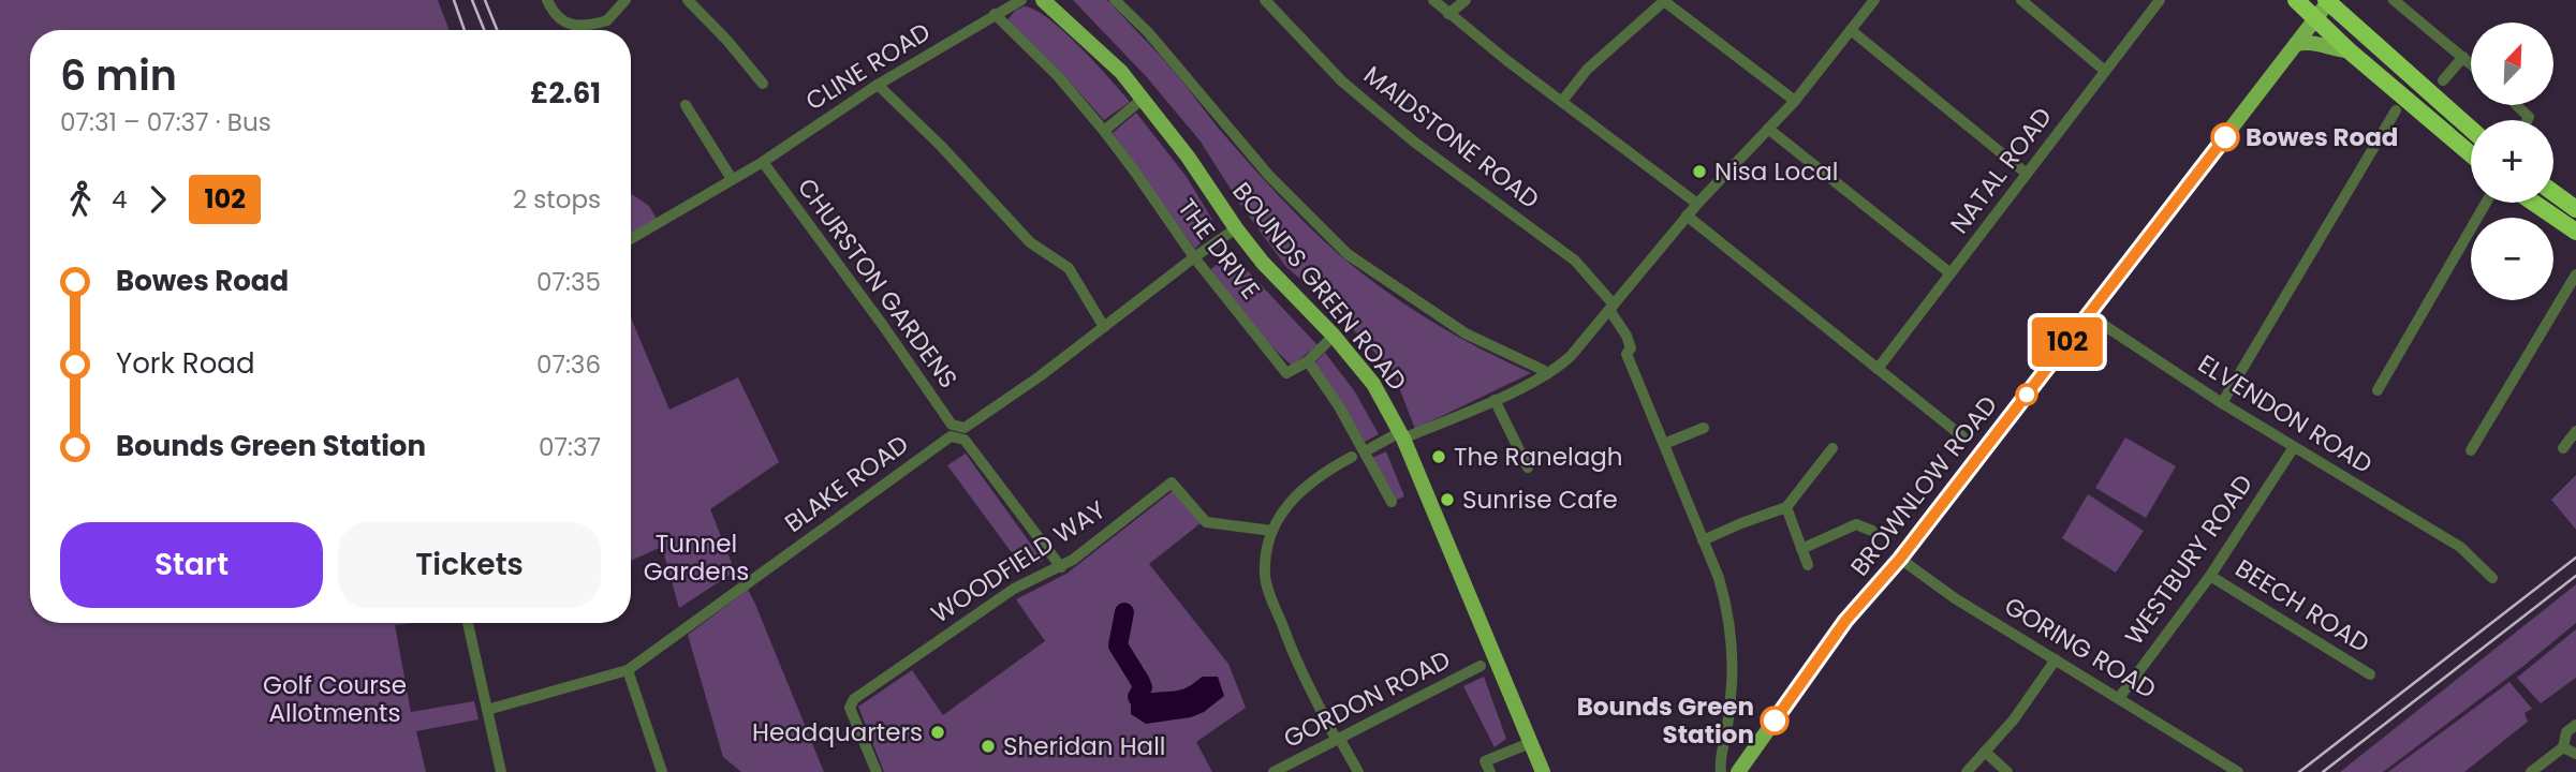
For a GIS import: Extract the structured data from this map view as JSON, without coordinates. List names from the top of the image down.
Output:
{
  "streets": {
    "main road": ["BOUNDS GREEN ROAD", "BROWNLOW ROAD"],
    "street": [
      "CLINE ROAD",
      "MAIDSTONE ROAD",
      "NATAL ROAD",
      "THE DRIVE",
      "CHURSTON GARDENS",
      "ELVENDON ROAD",
      "BLAKE ROAD",
      "WESTBURY ROAD",
      "WOODFIELD WAY",
      "BEECH ROAD",
      "GORING ROAD",
      "GORDON ROAD"
    ]
  },
  "crossings": [
    ["CLINE ROAD", "THE DRIVE"],
    ["CLINE ROAD", "CHURSTON GARDENS"],
    ["THE DRIVE", "BLAKE ROAD"],
    ["CHURSTON GARDENS", "BLAKE ROAD"],
    ["CHURSTON GARDENS", "WOODFIELD WAY"],
    ["BOUNDS GREEN ROAD", "BLAKE ROAD"],
    ["ELVENDON ROAD", "BROWNLOW ROAD"],
    ["ELVENDON ROAD", "WESTBURY ROAD"],
    ["BROWNLOW ROAD", "GORING ROAD"],
    ["WESTBURY ROAD", "BEECH ROAD"],
    ["WESTBURY ROAD", "GORING ROAD"]
  ],
  "parks": ["Tunnel Gardens", "Golf Course Allotments"],
  "places": [
    "Bowes Road",
    "Nisa Local",
    "The Ranelagh",
    "Sunrise Cafe",
    "Bounds Green Station",
    "Headquarters",
    "Sheridan Hall"
  ],
  "lines": ["bus line 102"],
  "north": "top right",
  "page": {
    "on_map": "102",
    "map_buttons": ["+", "−"],
    "heading": ["6 min", "07:31 – 07:37 · Bus", "£2.61"],
    "legs": ["4", "102", "2 stops"],
    "list": [
      {
        "name": "Bowes Road",
        "value": "07:35"
      },
      {
        "name": "York Road",
        "value": "07:36"
      },
      {
        "name": "Bounds Green Station",
        "value": "07:37"
      }
    ],
    "buttons": ["Start", "Tickets"]
  }
}
